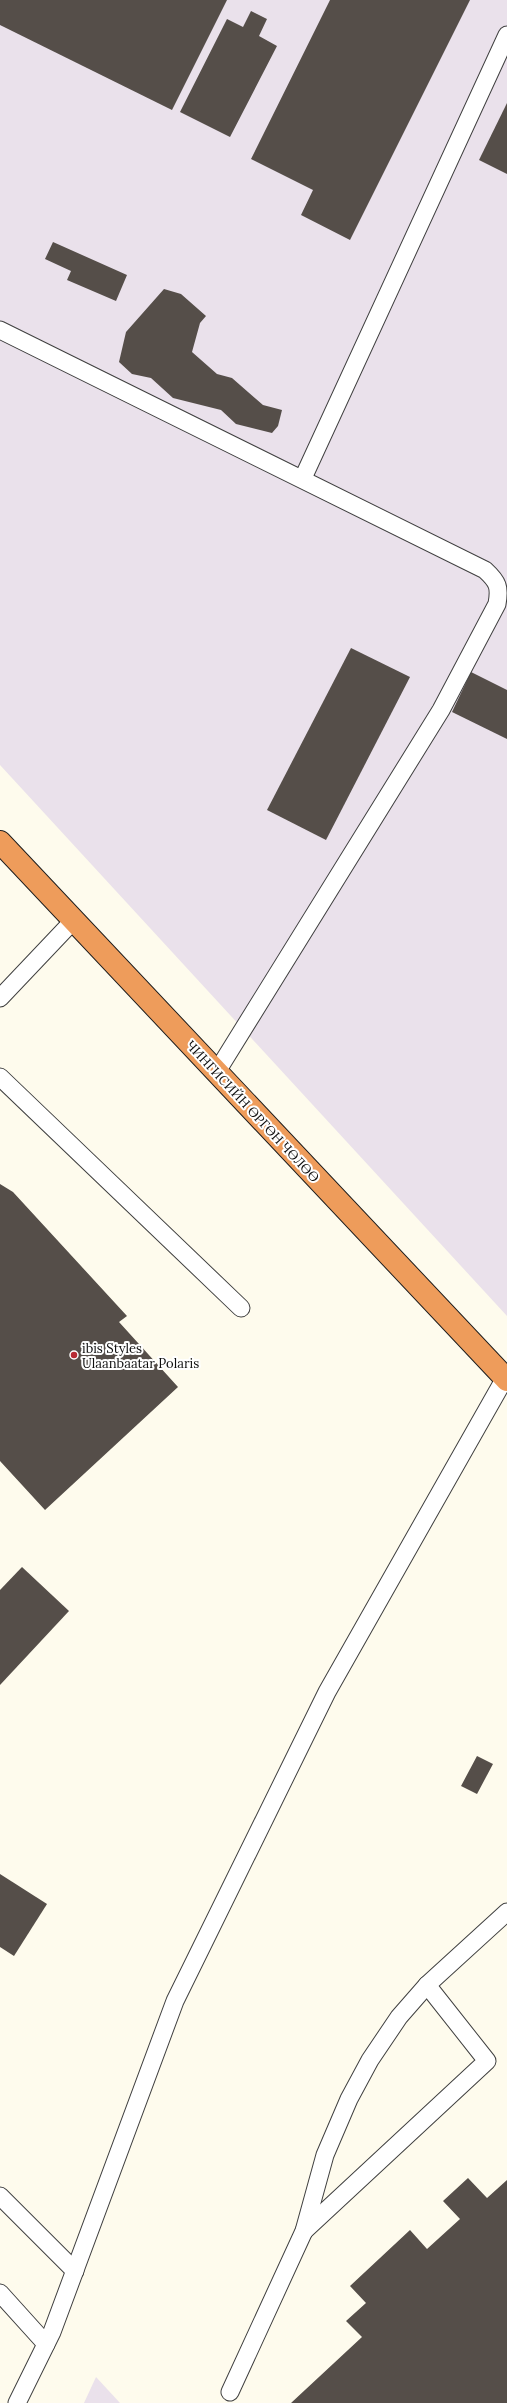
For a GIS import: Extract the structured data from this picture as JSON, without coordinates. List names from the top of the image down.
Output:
{
  "streets": {
    "highway": ["ЧИНГИСИЙН ӨРГӨН ЧӨЛӨӨ"]
  },
  "places": ["ibis Styles Ulaanbaatar Polaris"]
}
